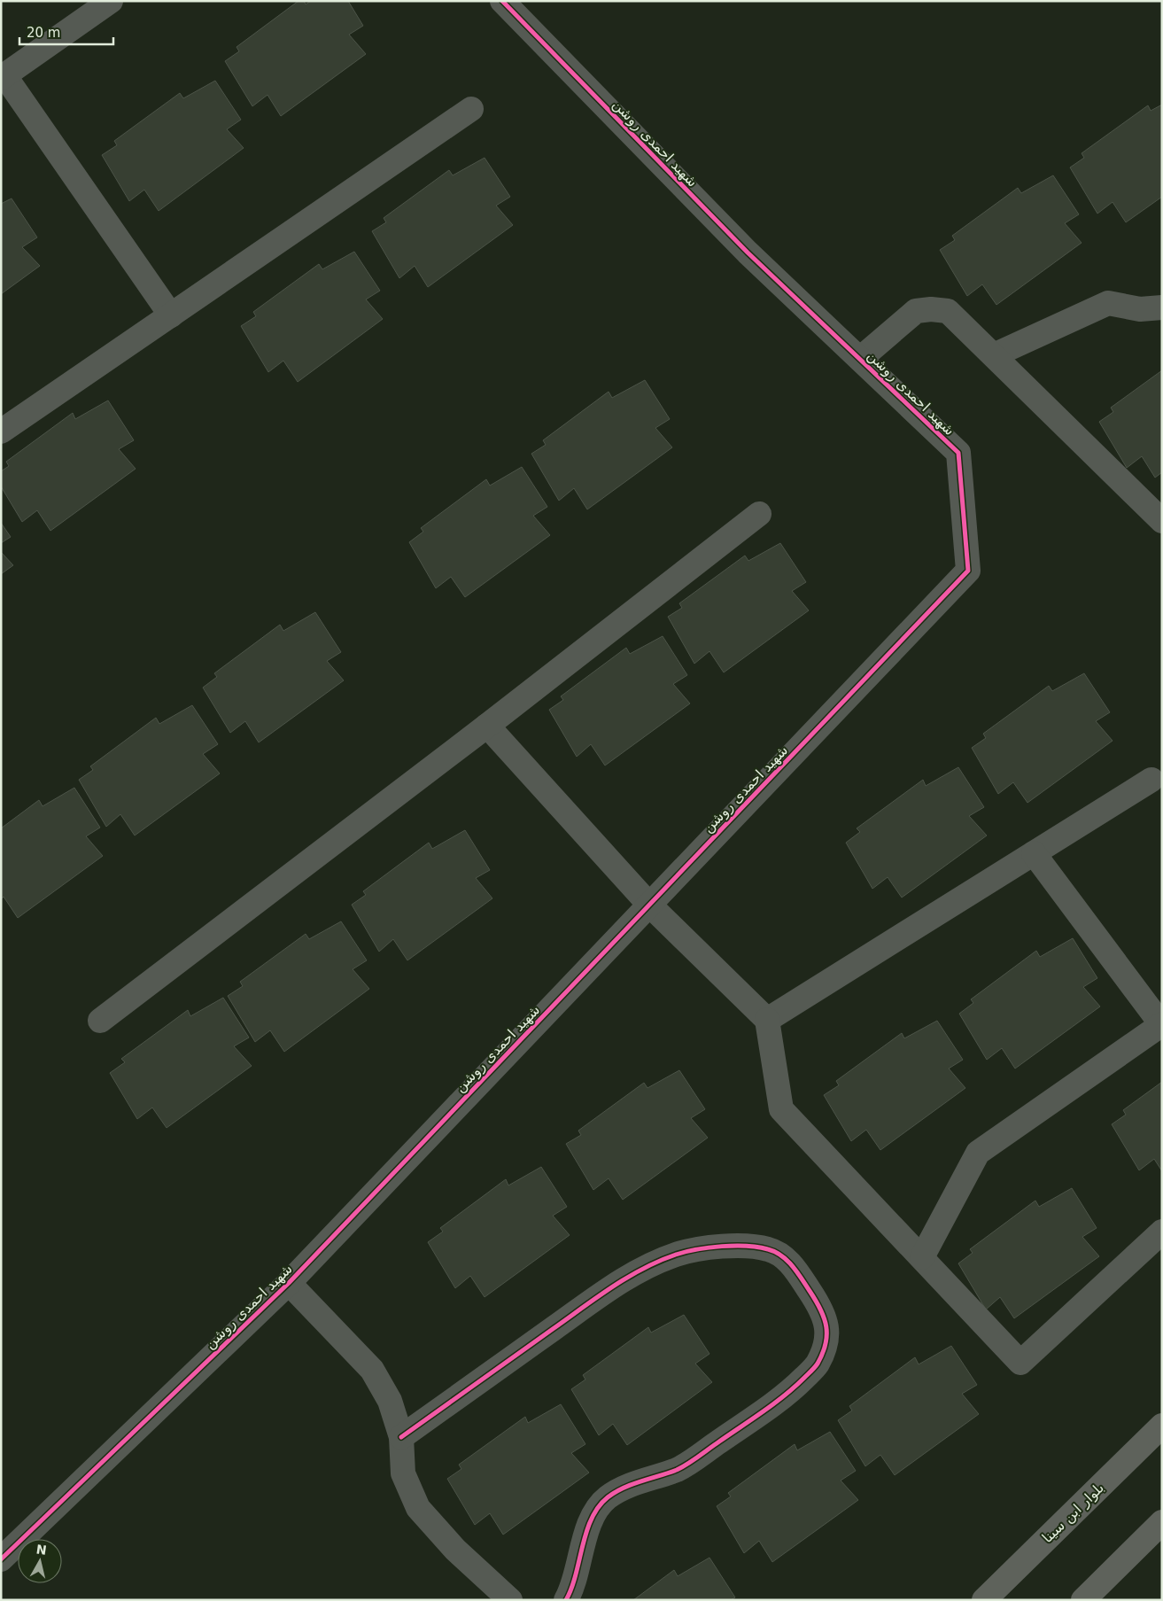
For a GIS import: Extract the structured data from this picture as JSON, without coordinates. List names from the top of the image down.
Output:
{
  "streets": {
    "main road": ["بلوار ابن سینا"],
    "street": ["شهید احمدی روشن"]
  },
  "scale_bar": "20 m",
  "north": "top"
}
